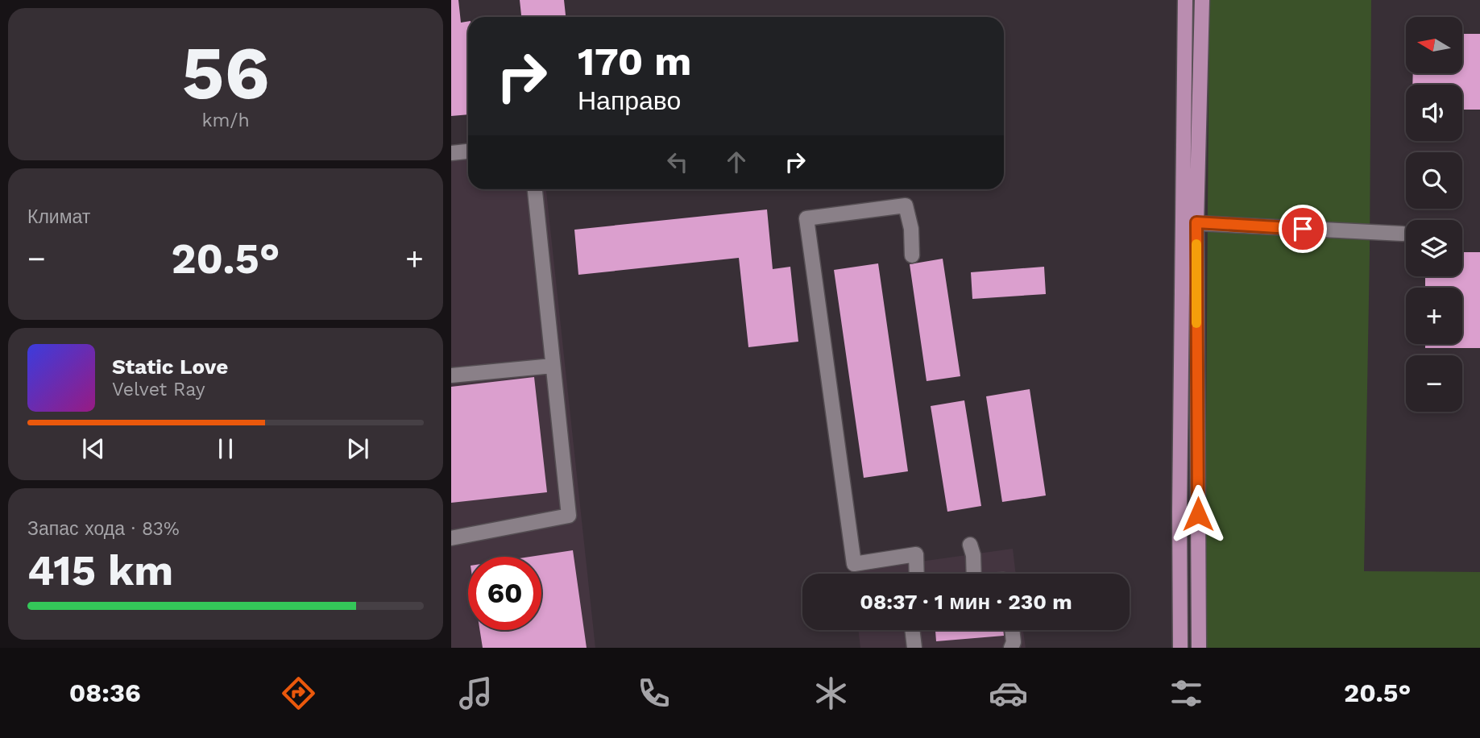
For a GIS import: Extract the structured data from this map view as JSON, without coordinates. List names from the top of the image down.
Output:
{
  "north": "left",
  "page": {
    "tile": [
      ["56", "km/h"],
      "Климат",
      ["Запас хода · 83%", "415 km"]
    ],
    "map_buttons": ["+", "−"],
    "turn": ["170 m", "Направо"],
    "heat": ["−", "20.5°", "+"],
    "song": ["Static Love", "Velvet Ray"],
    "limit": "60",
    "trip": "08:37 · 1 мин · 230 m",
    "tabs": ["08:36", "20.5°"]
  }
}
